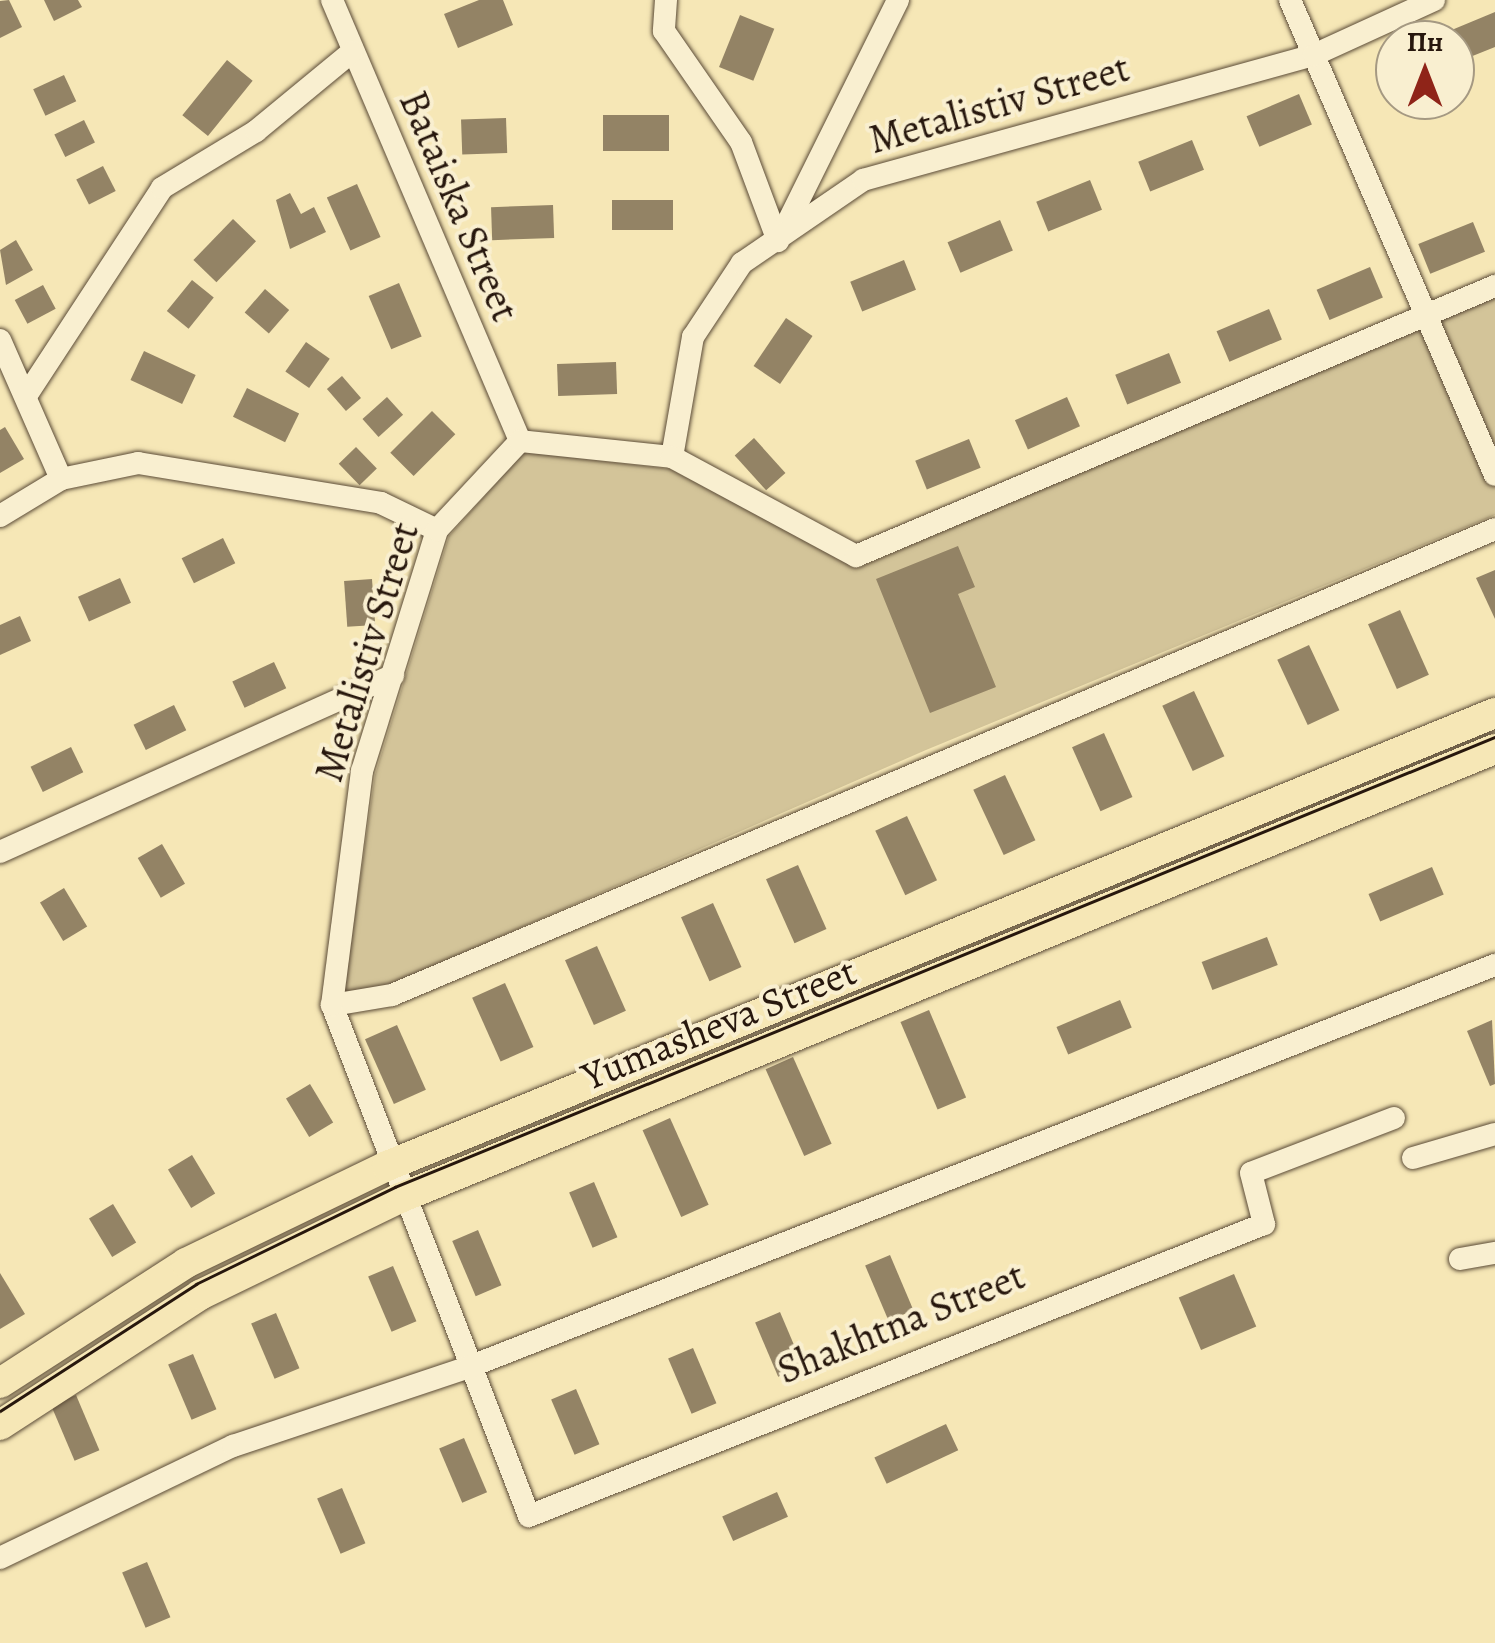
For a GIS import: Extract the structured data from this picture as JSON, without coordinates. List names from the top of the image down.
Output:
{
  "streets": {
    "main road": ["Yumasheva Street"],
    "street": ["Metalistiv Street", "Bataiska Street", "Shakhtna Street"]
  },
  "crossings": [
    ["Metalistiv Street", "Bataiska Street"]
  ],
  "north": "top"
}
